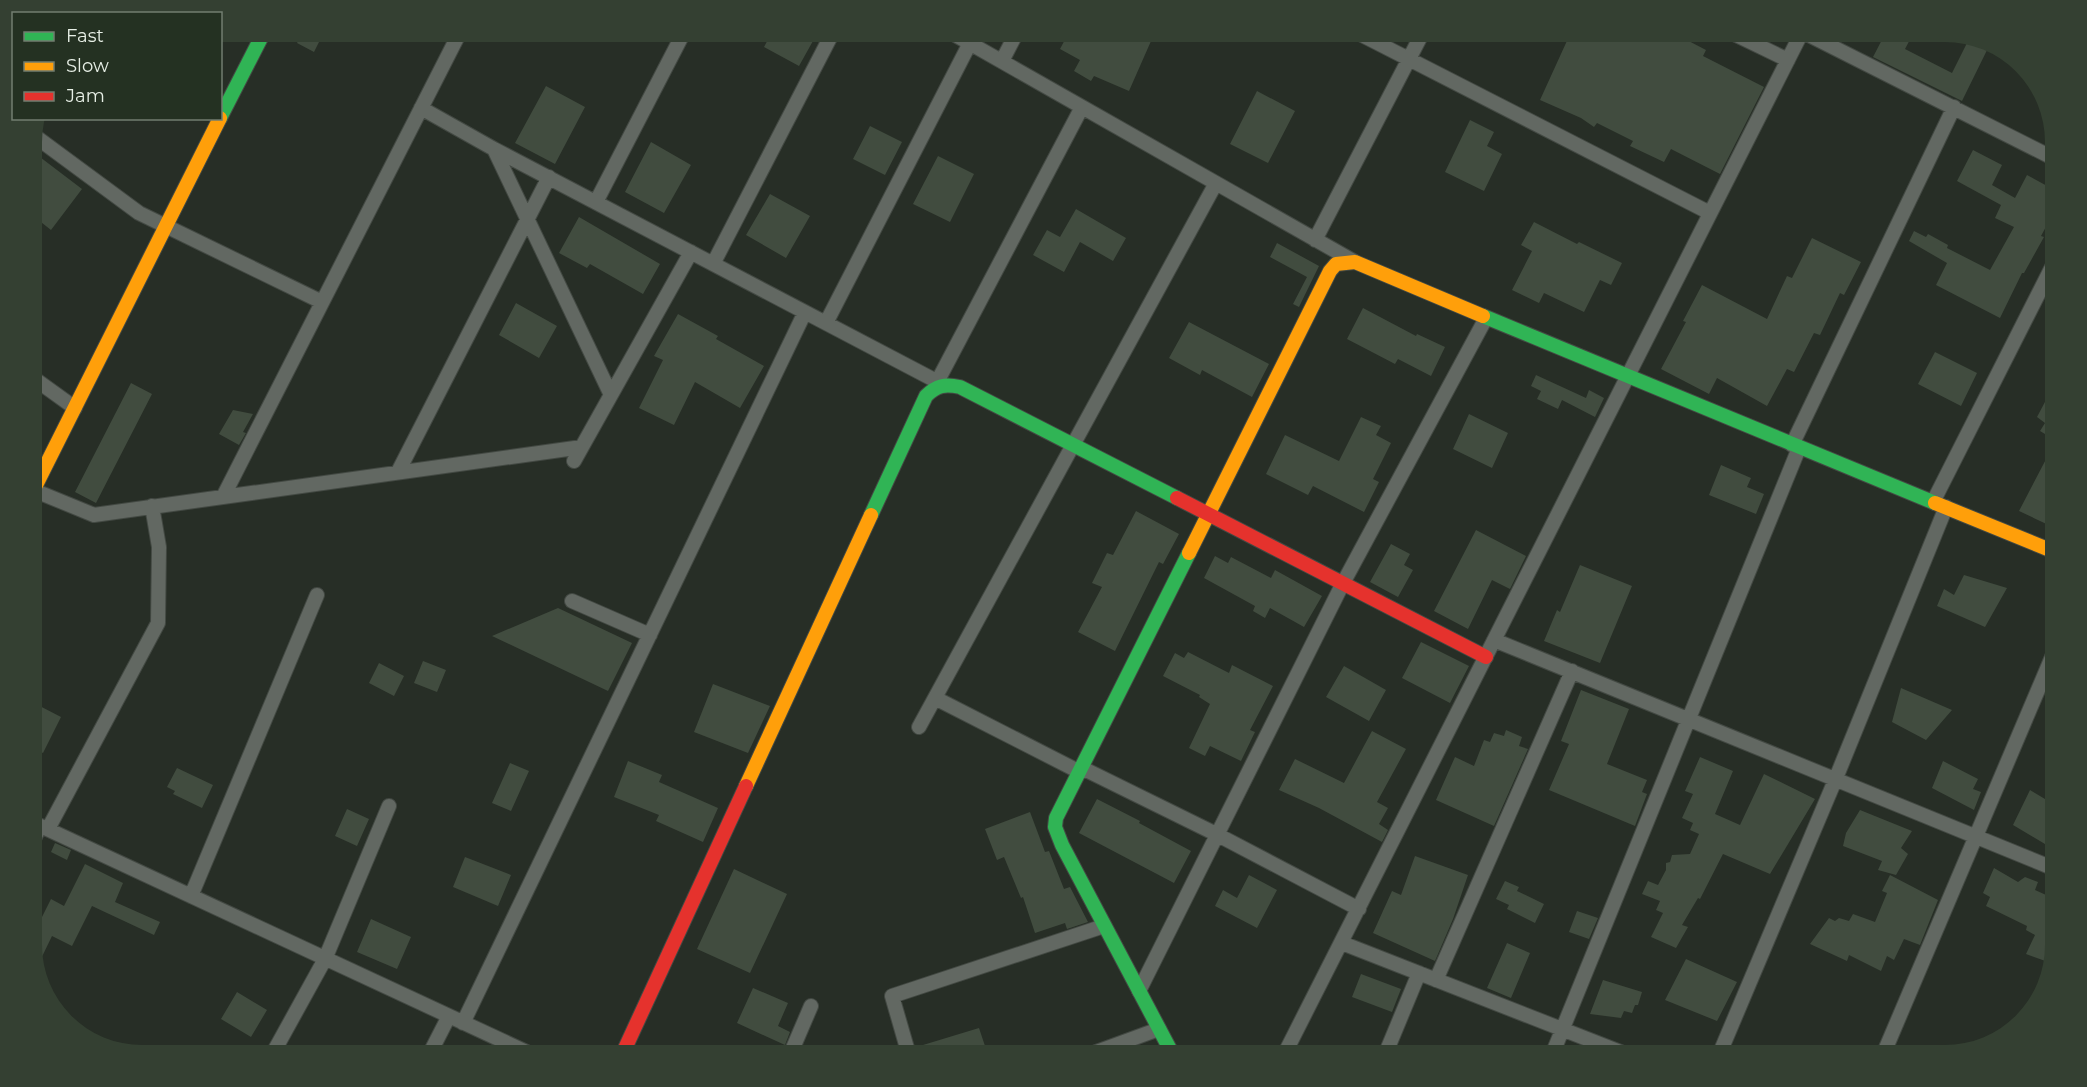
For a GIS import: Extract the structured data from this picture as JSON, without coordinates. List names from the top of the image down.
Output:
{
  "legend": ["Fast", "Slow", "Jam"]
}
